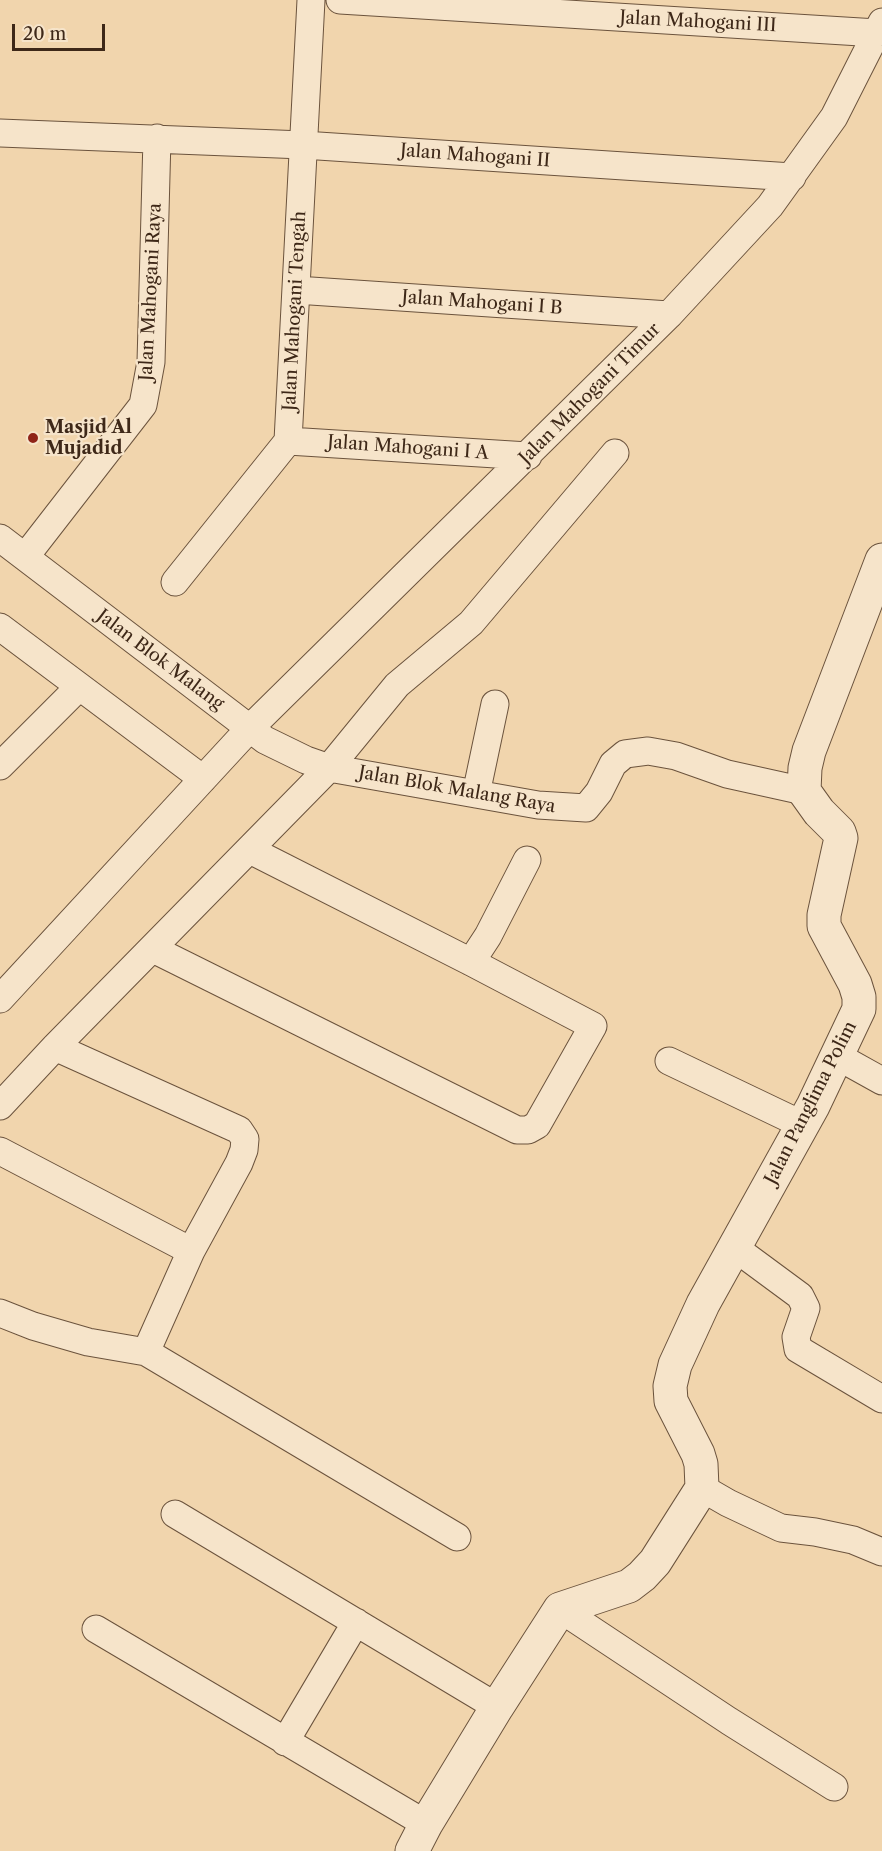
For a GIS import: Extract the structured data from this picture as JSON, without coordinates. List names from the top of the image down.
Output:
{
  "streets": {
    "street": [
      "Jalan Mahogani III",
      "Jalan Mahogani II",
      "Jalan Mahogani Raya",
      "Jalan Mahogani I B",
      "Jalan Mahogani Tengah",
      "Jalan Mahogani Timur",
      "Jalan Mahogani I A",
      "Jalan Blok Malang",
      "Jalan Blok Malang Raya",
      "Jalan Panglima Polim"
    ]
  },
  "crossings": [
    ["Jalan Mahogani III", "Jalan Mahogani Timur"],
    ["Jalan Mahogani II", "Jalan Mahogani Raya"],
    ["Jalan Mahogani II", "Jalan Mahogani Tengah"],
    ["Jalan Mahogani II", "Jalan Mahogani Timur"],
    ["Jalan Mahogani Raya", "Jalan Blok Malang"],
    ["Jalan Mahogani I B", "Jalan Mahogani Tengah"],
    ["Jalan Mahogani I B", "Jalan Mahogani Timur"],
    ["Jalan Mahogani Tengah", "Jalan Mahogani I A"],
    ["Jalan Mahogani Timur", "Jalan Mahogani I A"],
    ["Jalan Mahogani Timur", "Jalan Blok Malang"],
    ["Jalan Blok Malang", "Jalan Blok Malang Raya"],
    ["Jalan Blok Malang Raya", "Jalan Panglima Polim"]
  ],
  "places": ["Masjid Al Mujadid"],
  "scale_bar": "20 m"
}
